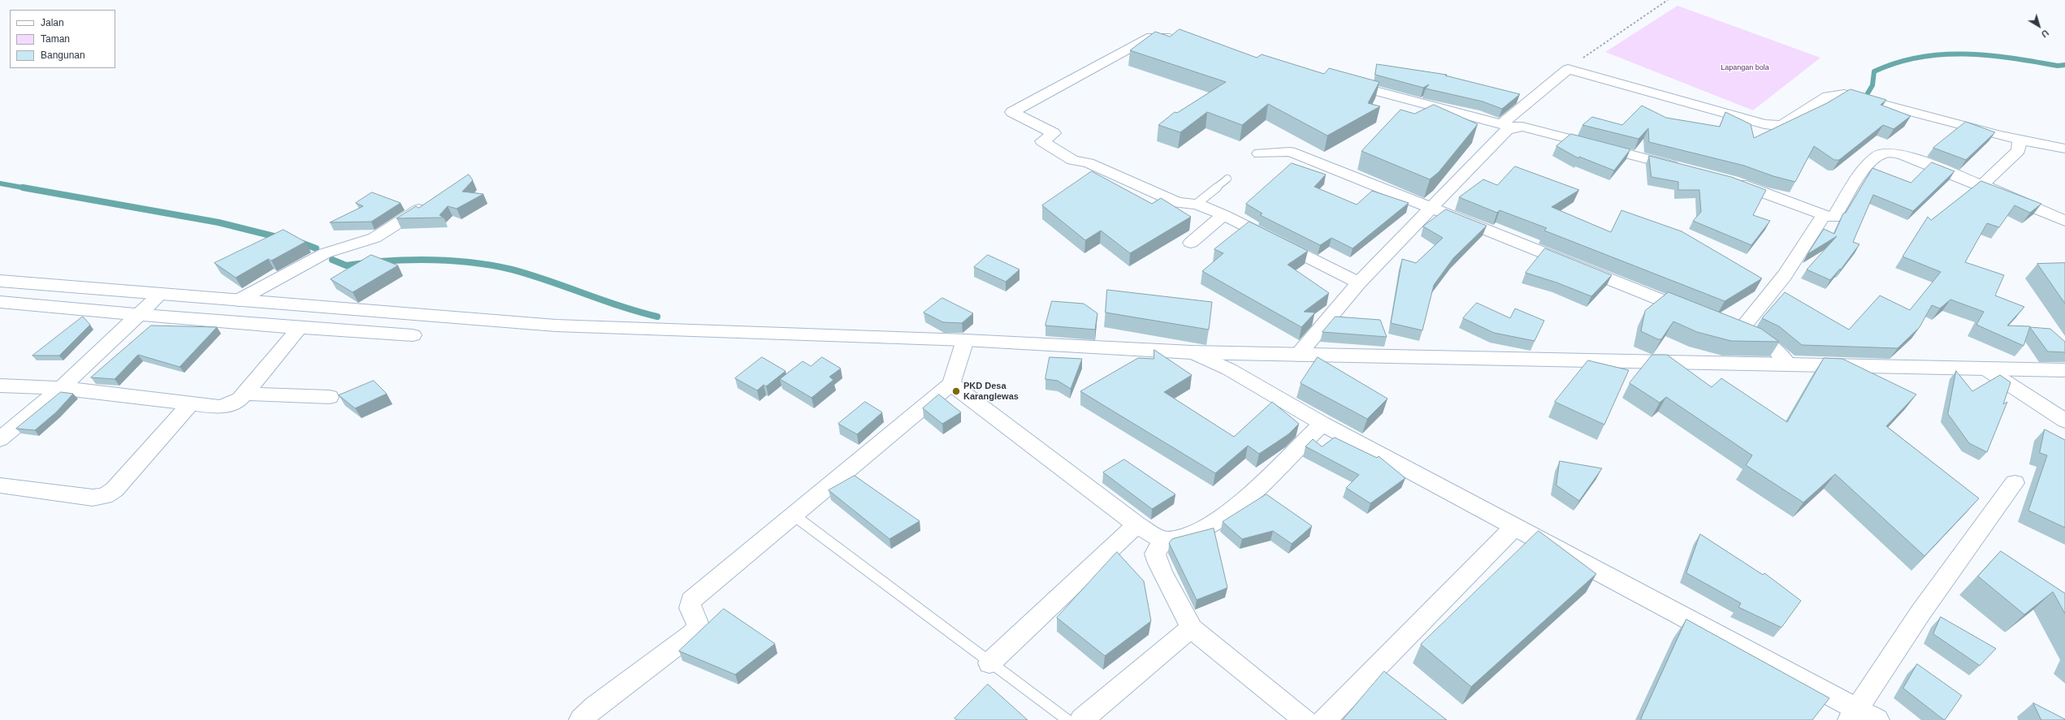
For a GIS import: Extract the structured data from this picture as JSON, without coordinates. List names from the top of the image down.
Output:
{
  "parks": ["Lapangan bola"],
  "places": ["PKD Desa Karanglewas"],
  "legend": ["Jalan", "Taman", "Bangunan"],
  "north": "bottom right"
}
